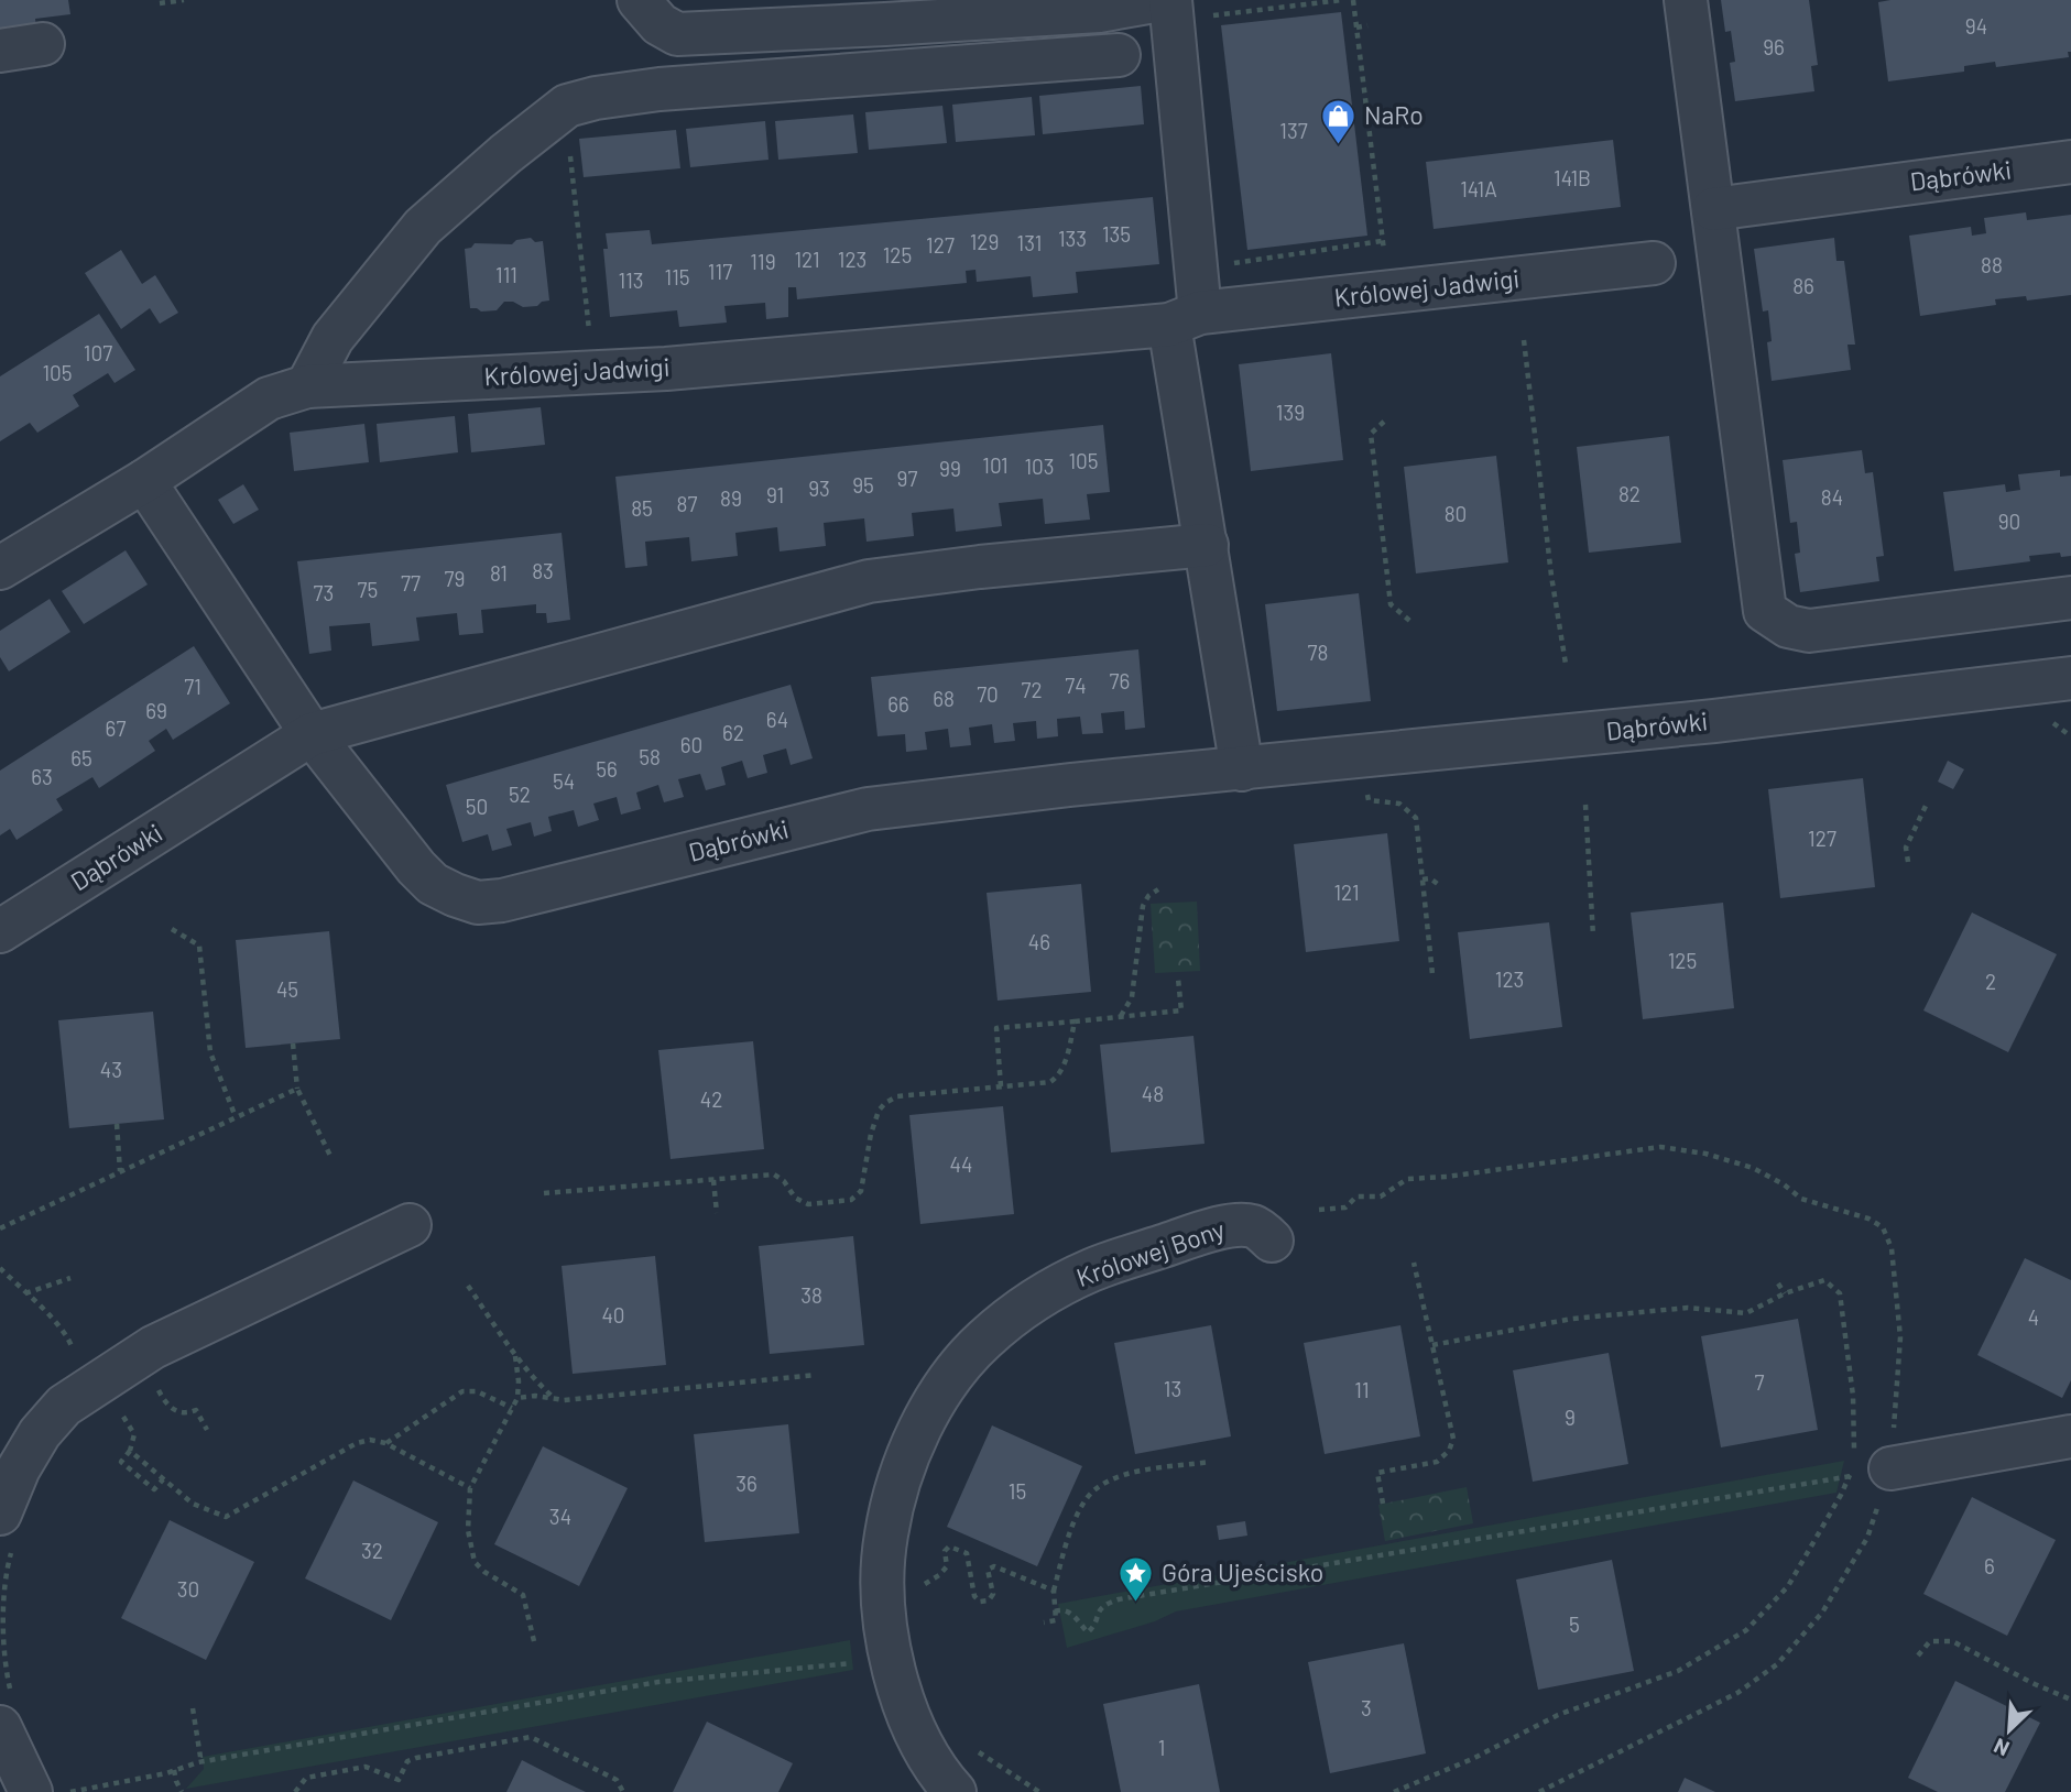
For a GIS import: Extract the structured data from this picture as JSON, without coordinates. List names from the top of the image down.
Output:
{
  "streets": {
    "street": ["Dąbrówki", "Królowej Jadwigi", "Królowej Bony"]
  },
  "crossings": [
    ["Dąbrówki", "Królowej Jadwigi"]
  ],
  "places": {
    "shop": ["NaRo"],
    "place": ["Góra Ujeścisko"]
  },
  "house_numbers": [
    "94",
    "96",
    "137",
    "141B",
    "141A",
    "135",
    "133",
    "129",
    "131",
    "127",
    "125",
    "121",
    "123",
    "119",
    "88",
    "117",
    "111",
    "115",
    "113",
    "86",
    "107",
    "105",
    "139",
    "105",
    "101",
    "103",
    "99",
    "97",
    "95",
    "93",
    "82",
    "91",
    "84",
    "89",
    "87",
    "85",
    "80",
    "90",
    "83",
    "81",
    "79",
    "77",
    "75",
    "73",
    "78",
    "76",
    "74",
    "71",
    "72",
    "70",
    "68",
    "66",
    "69",
    "64",
    "67",
    "62",
    "60",
    "58",
    "65",
    "56",
    "63",
    "54",
    "52",
    "50",
    "127",
    "121",
    "46",
    "125",
    "123",
    "2",
    "45",
    "43",
    "48",
    "42",
    "44",
    "38",
    "40",
    "4",
    "7",
    "13",
    "11",
    "9",
    "36",
    "15",
    "34",
    "32",
    "6",
    "30",
    "5",
    "3",
    "1"
  ],
  "north": "bottom left"
}
